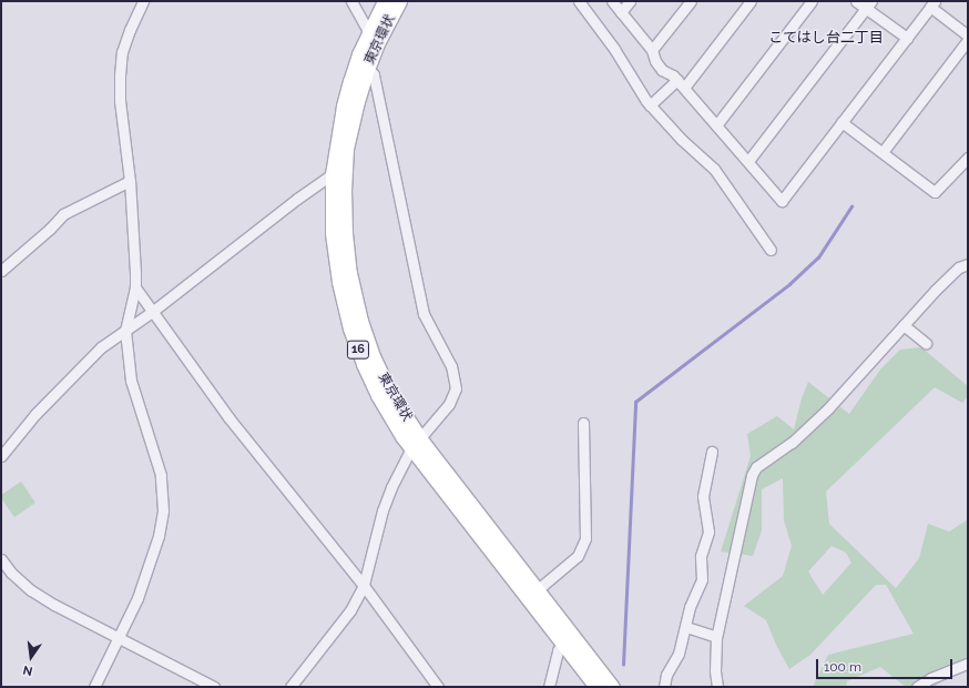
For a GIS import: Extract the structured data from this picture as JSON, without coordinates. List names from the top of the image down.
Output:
{
  "streets": {
    "highway": ["東京環状", "16"]
  },
  "districts": ["こてはし台二丁目"],
  "scale_bar": "100 m",
  "north": "bottom"
}
